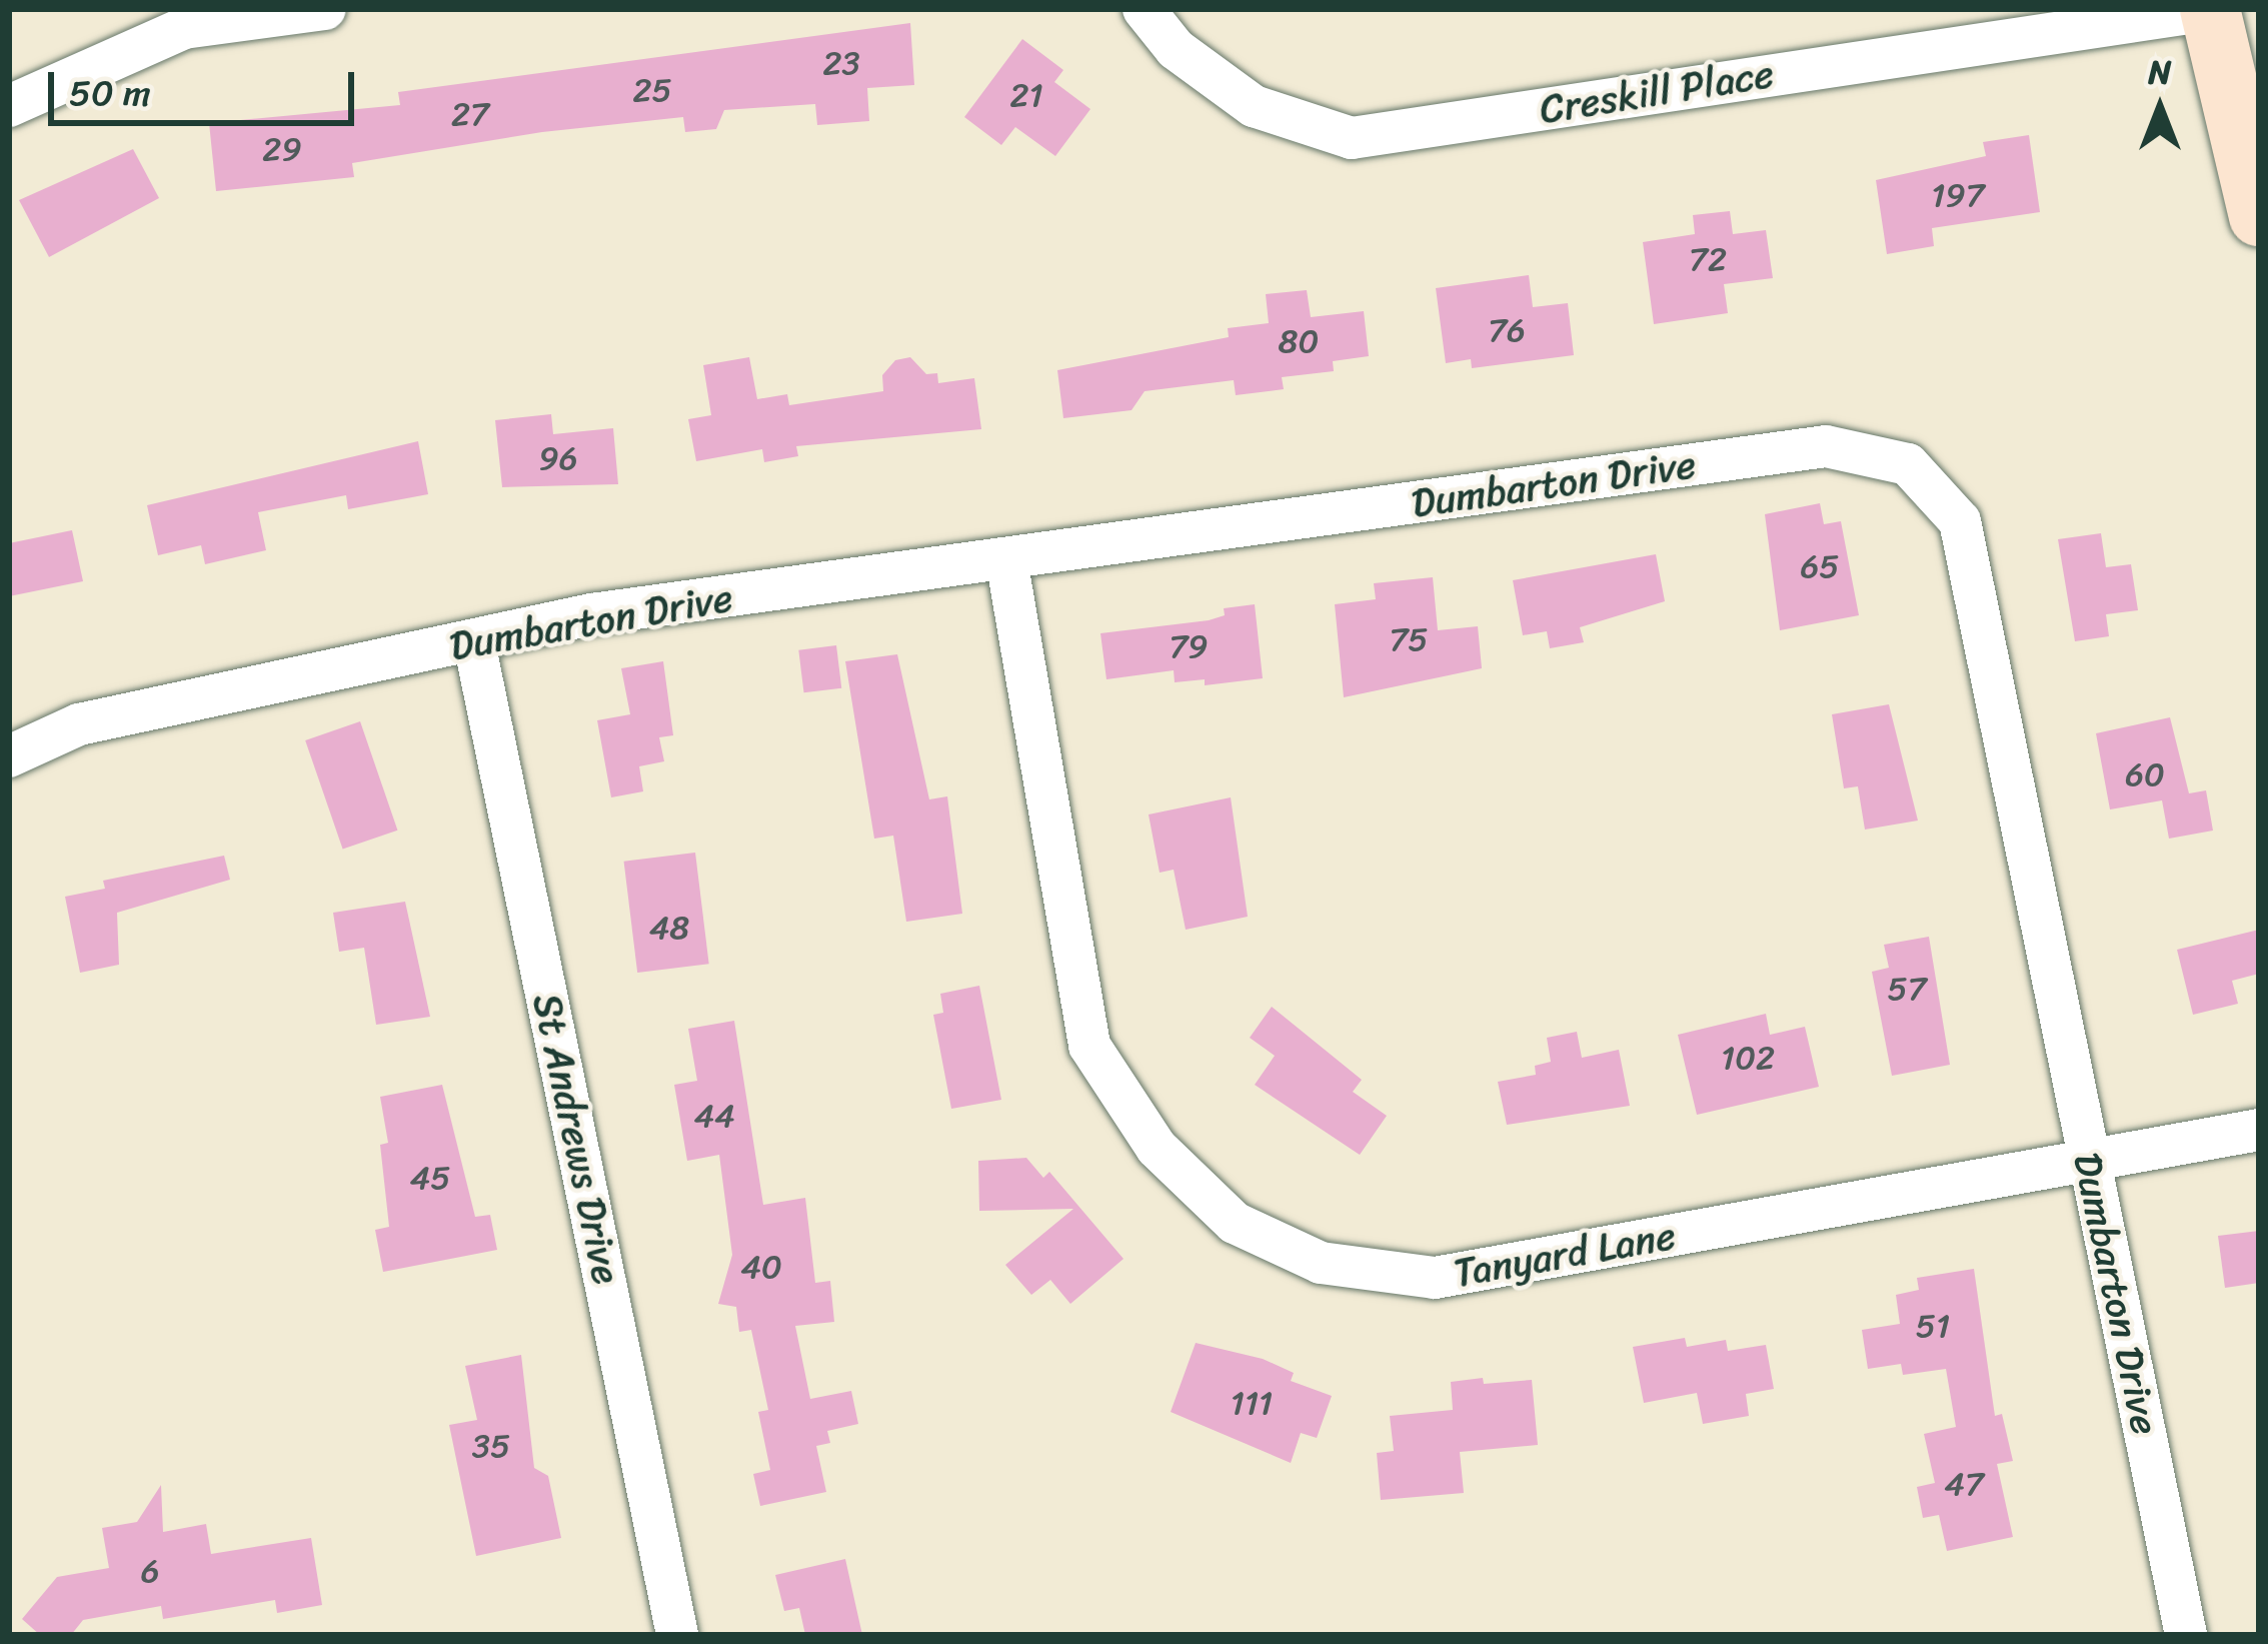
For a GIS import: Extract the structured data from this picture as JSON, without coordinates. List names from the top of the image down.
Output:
{
  "streets": {
    "street": [
      "Creskill Place",
      "Dumbarton Drive",
      "St Andrews Drive",
      "Tanyard Lane"
    ]
  },
  "crossings": [
    ["Dumbarton Drive", "St Andrews Drive"],
    ["Dumbarton Drive", "Tanyard Lane"]
  ],
  "house_numbers": [
    "23",
    "25",
    "21",
    "27",
    "29",
    "197",
    "72",
    "76",
    "80",
    "96",
    "65",
    "75",
    "79",
    "60",
    "48",
    "57",
    "102",
    "44",
    "45",
    "40",
    "51",
    "111",
    "35",
    "47",
    "6"
  ],
  "scale_bar": "50 m",
  "north": "top"
}
